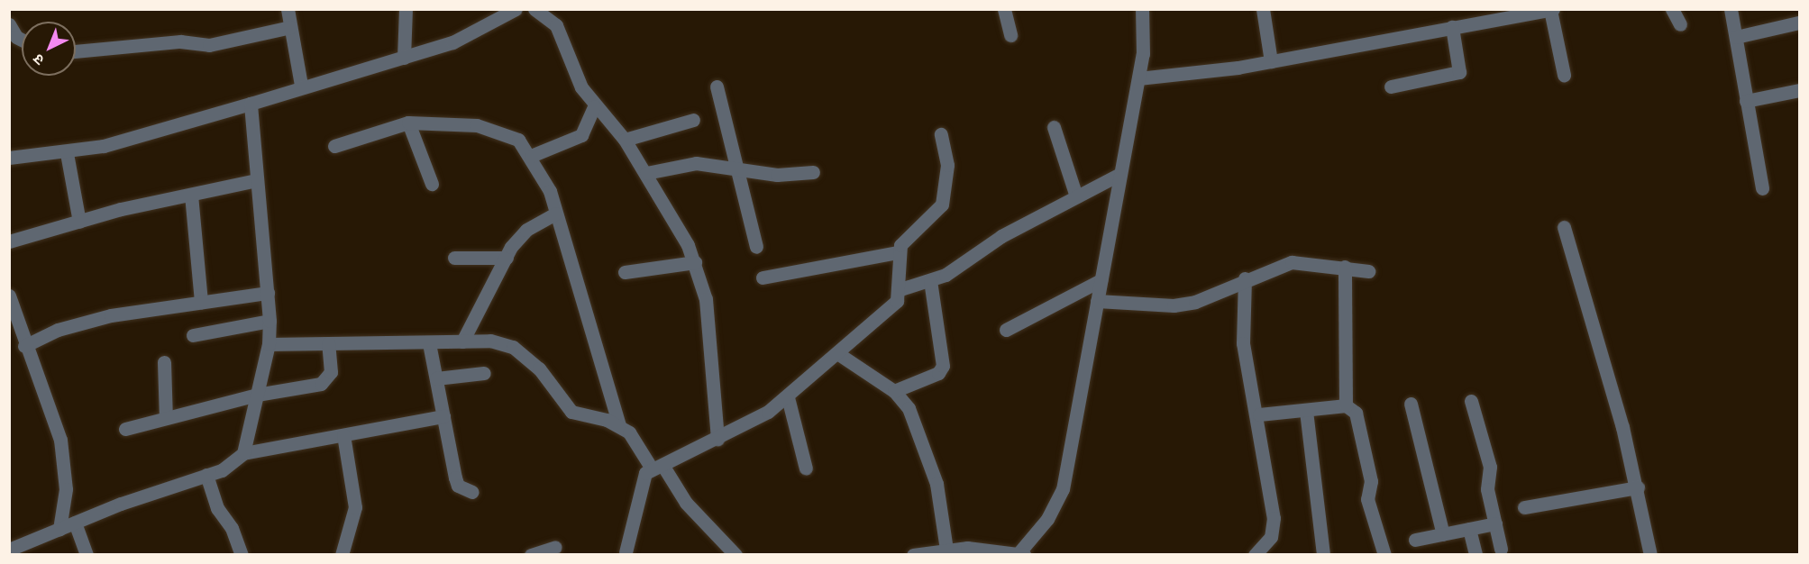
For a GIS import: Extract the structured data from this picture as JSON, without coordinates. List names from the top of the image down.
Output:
{
  "north": "bottom left"
}
